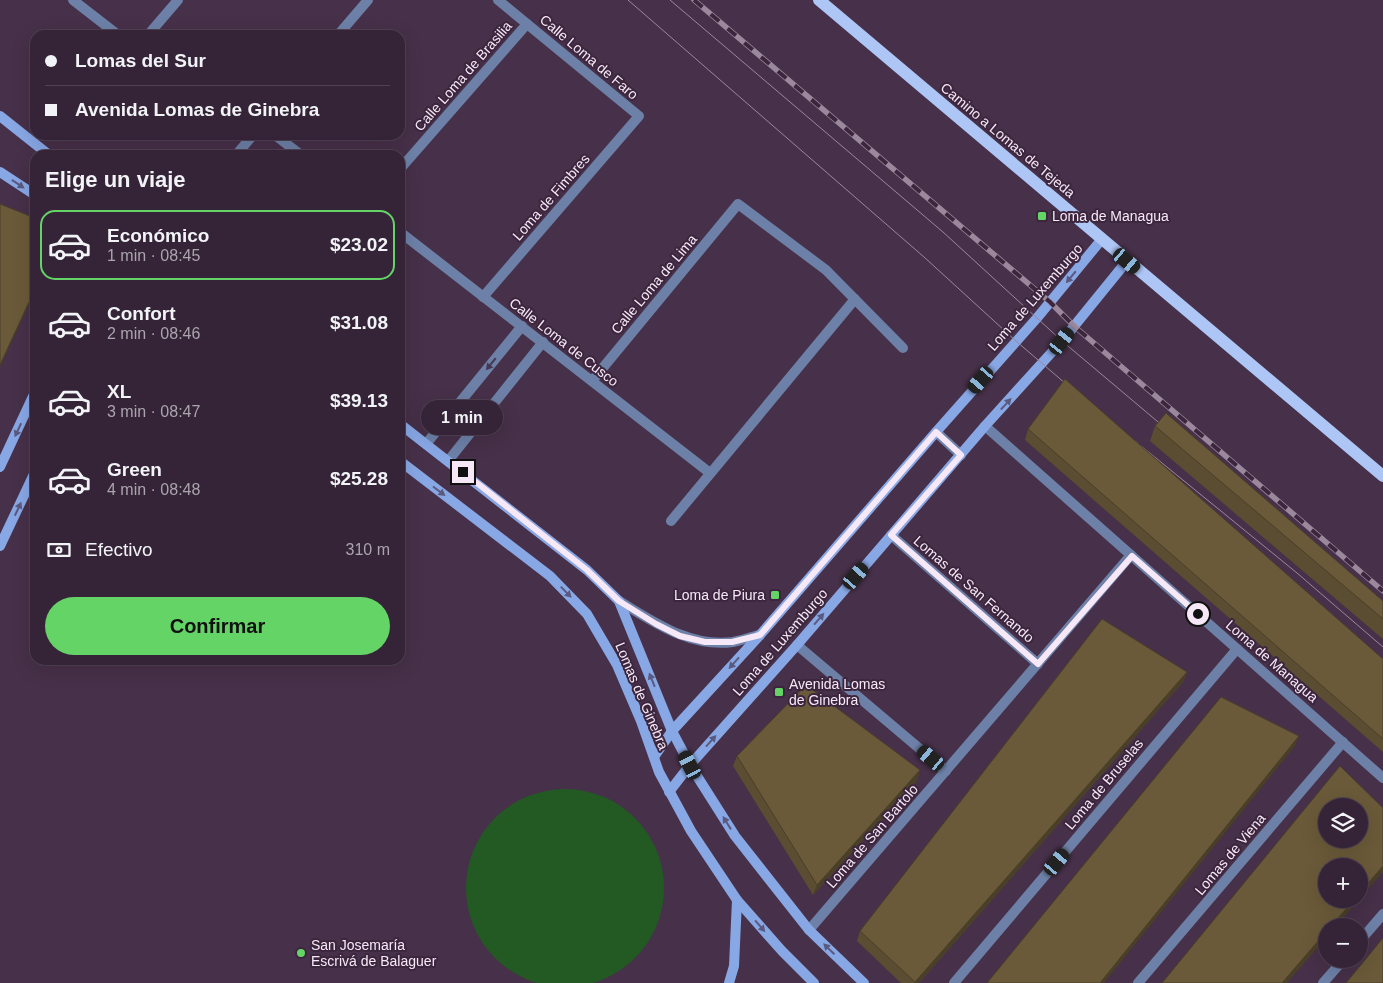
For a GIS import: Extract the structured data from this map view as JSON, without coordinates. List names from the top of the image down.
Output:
{
  "streets": {
    "main road": ["Camino a Lomas de Tejeda"],
    "street": [
      "Calle Loma de Faro",
      "Calle Loma de Brasilia",
      "Loma de Fimbres",
      "Calle Loma de Lima",
      "Loma de Luxemburgo",
      "Calle Loma de Cusco",
      "Lomas de San Fernando",
      "Loma de Managua",
      "Lomas de Ginebra",
      "Loma de Bruselas",
      "Loma de San Bartolo",
      "Lomas de Viena"
    ]
  },
  "crossings": [
    ["Calle Loma de Faro", "Calle Loma de Brasilia"],
    ["Calle Loma de Faro", "Loma de Fimbres"],
    ["Camino a Lomas de Tejeda", "Loma de Luxemburgo"],
    ["Loma de Fimbres", "Calle Loma de Cusco"],
    ["Calle Loma de Lima", "Calle Loma de Cusco"],
    ["Loma de Luxemburgo", "Lomas de San Fernando"],
    ["Loma de Luxemburgo", "Loma de Managua"],
    ["Loma de Luxemburgo", "Lomas de Ginebra"],
    ["Lomas de San Fernando", "Loma de San Bartolo"],
    ["Loma de Managua", "Loma de Bruselas"],
    ["Loma de Managua", "Loma de San Bartolo"],
    ["Loma de Managua", "Lomas de Viena"]
  ],
  "places": {
    "transit": ["Loma de Managua", "Loma de Piura", "Avenida Lomas de Ginebra"],
    "other": ["San Josemaría Escrivá de Balaguer"]
  },
  "page": {
    "banner": ["Lomas del Sur", "Avenida Lomas de Ginebra"],
    "heading": "Elige un viaje",
    "list": [
      {
        "name": "Económico",
        "note": "1 min · 08:45",
        "value": "$23.02"
      },
      {
        "name": "Confort",
        "note": "2 min · 08:46",
        "value": "$31.08"
      },
      {
        "name": "XL",
        "note": "3 min · 08:47",
        "value": "$39.13"
      },
      {
        "name": "Green",
        "note": "4 min · 08:48",
        "value": "$25.28"
      }
    ],
    "bubble": "1 min",
    "pay": ["Efectivo", "310 m"],
    "buttons": "Confirmar",
    "map_buttons": ["+", "−"]
  }
}
